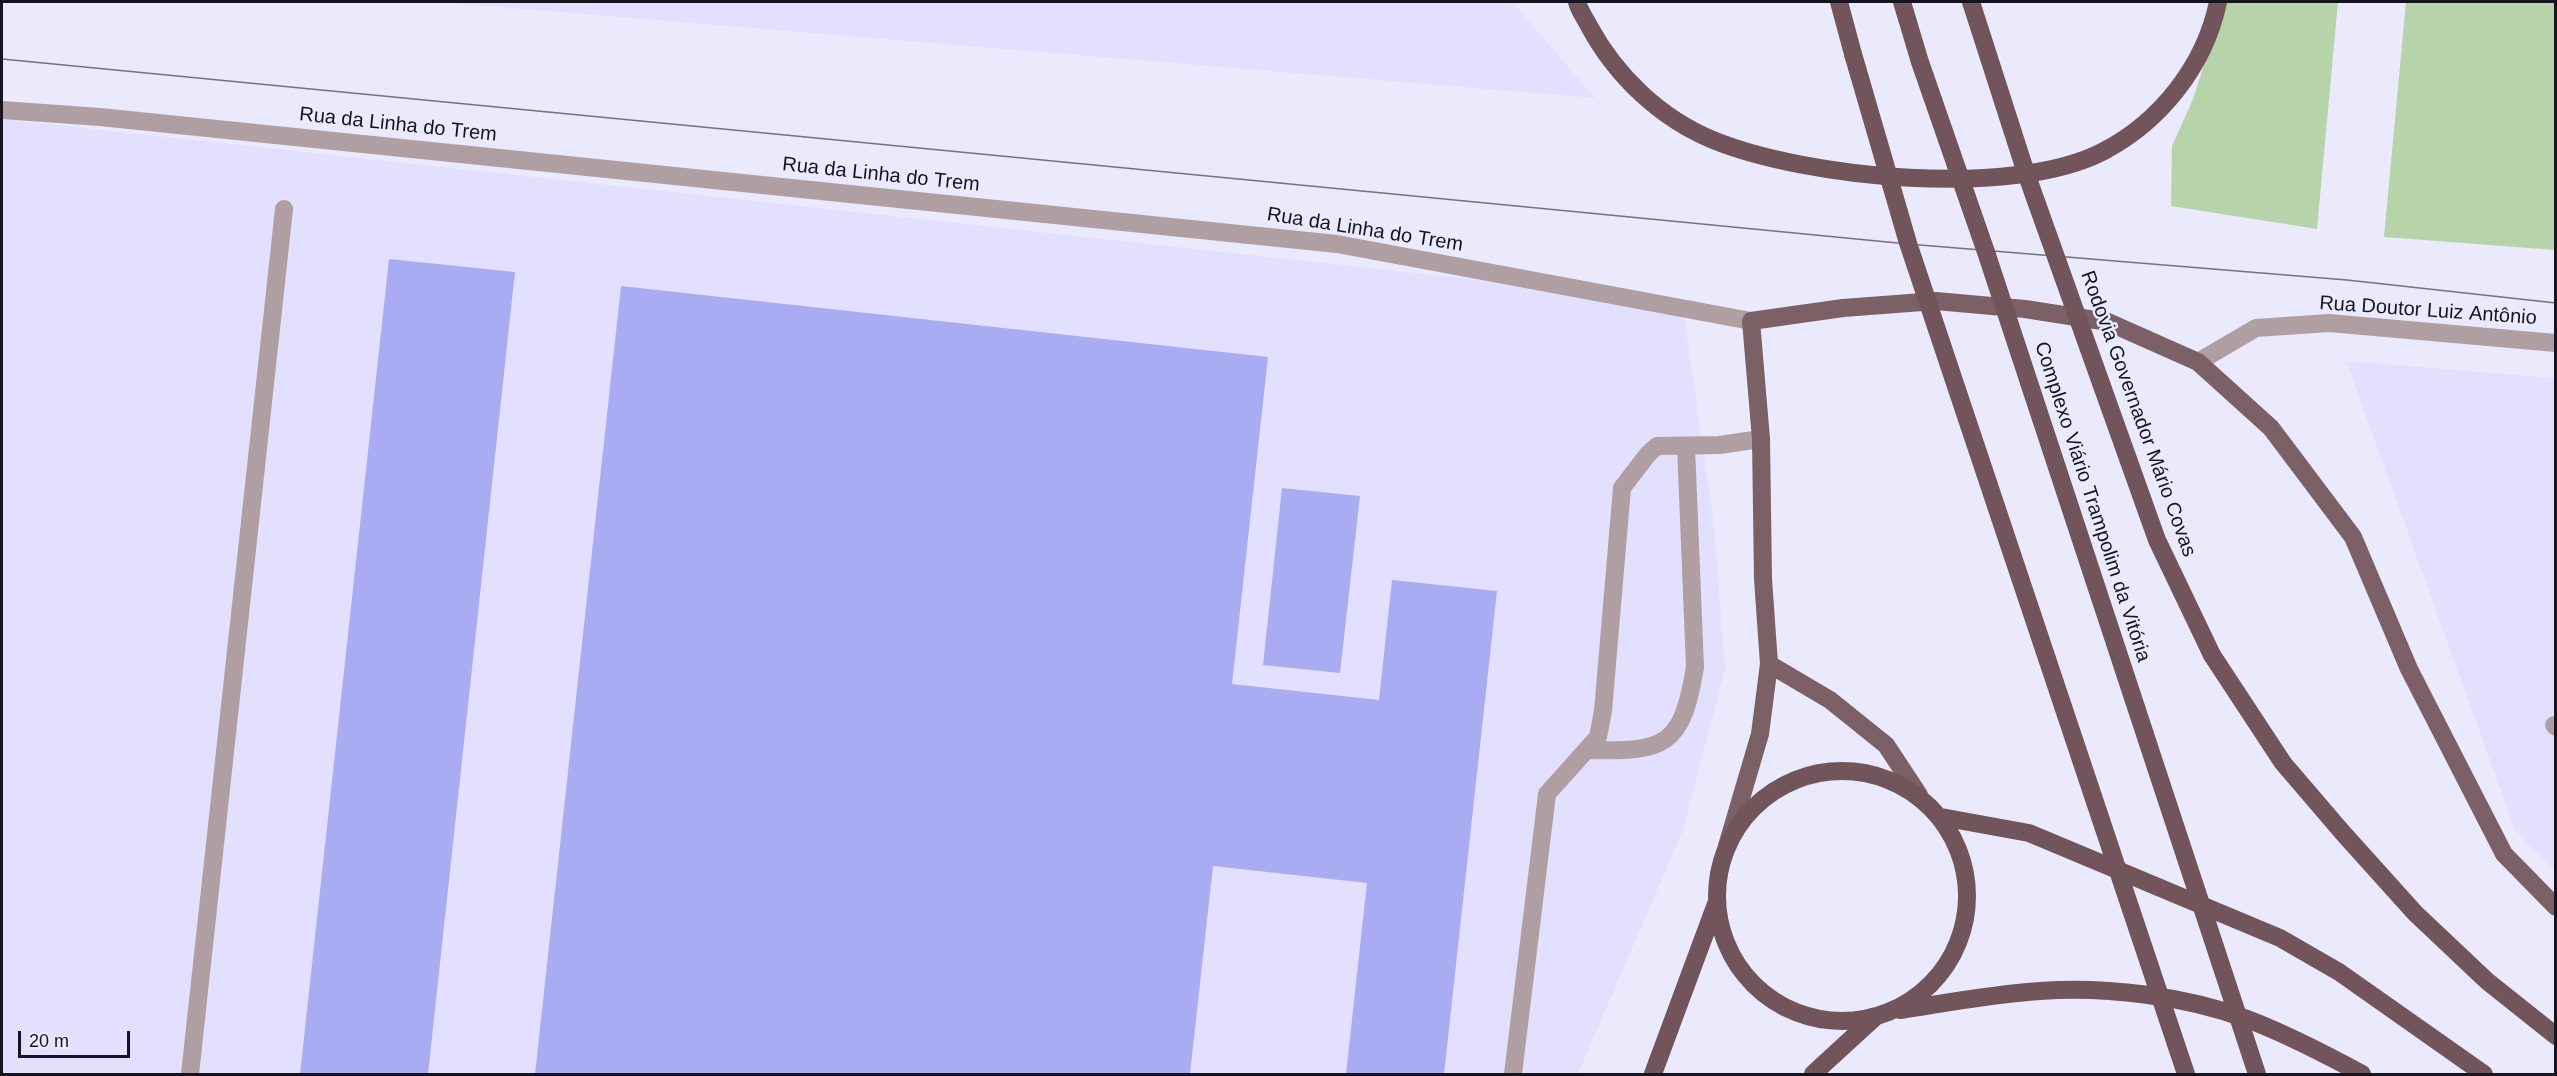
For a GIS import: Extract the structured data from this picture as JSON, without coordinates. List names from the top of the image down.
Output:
{
  "streets": {
    "highway": ["Rodovia Governador Mário Covas", "Complexo Viário Trampolim da Vitória"],
    "street": ["Rua da Linha do Trem", "Rua Doutor Luiz Antônio"]
  },
  "scale_bar": "20 m"
}
